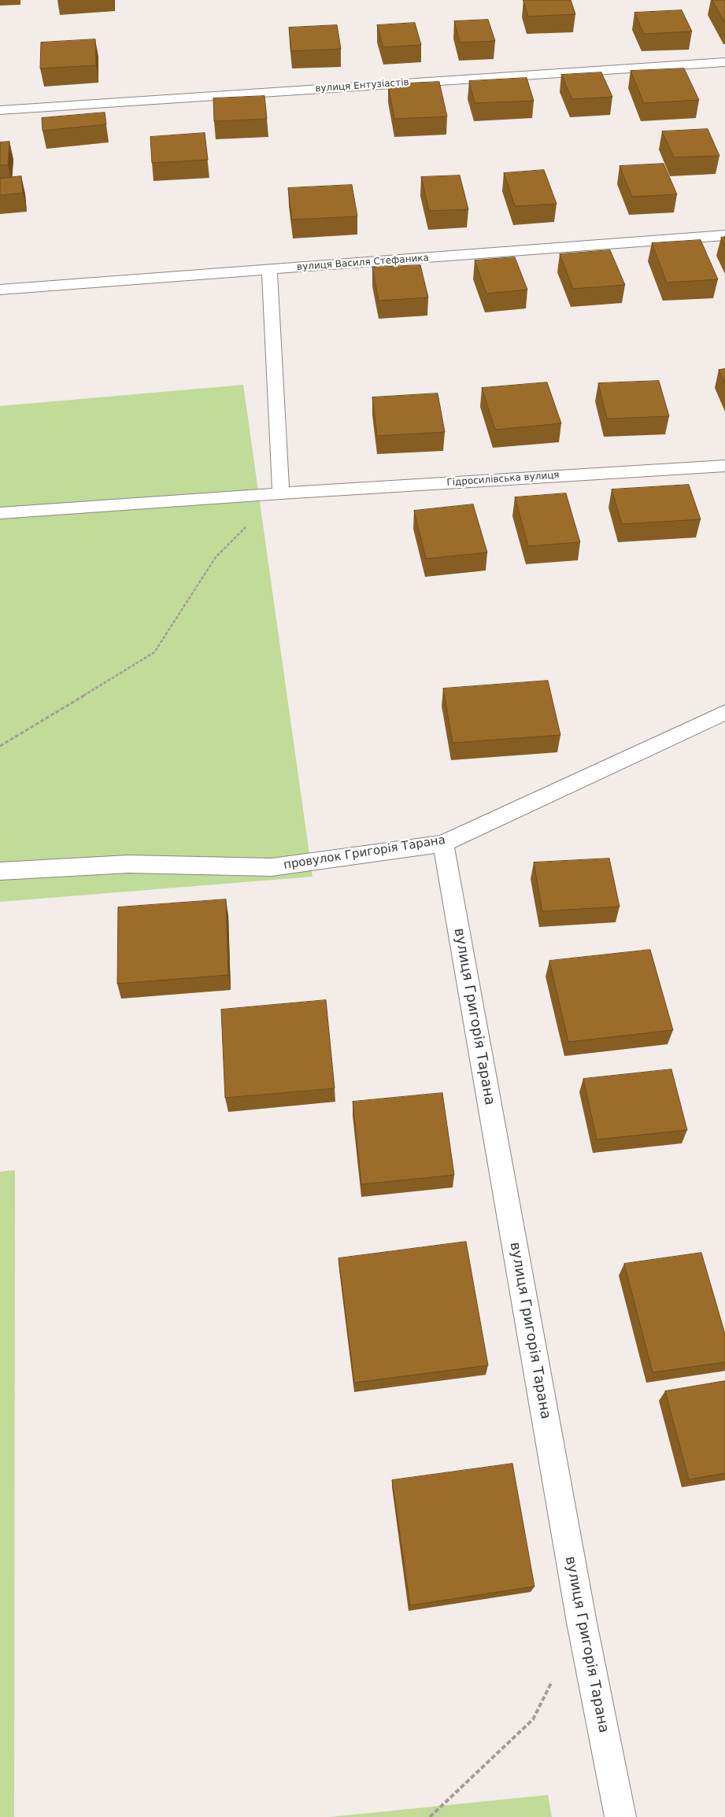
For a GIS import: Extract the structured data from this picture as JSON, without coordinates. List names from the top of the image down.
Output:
{
  "streets": {
    "street": [
      "вулиця Ентузіастів",
      "вулиця Василя Стефаника",
      "Гідросилівська вулиця",
      "провулок Григорія Тарана",
      "вулиця Григорія Тарана"
    ]
  },
  "crossings": [
    ["провулок Григорія Тарана", "вулиця Григорія Тарана"]
  ]
}
